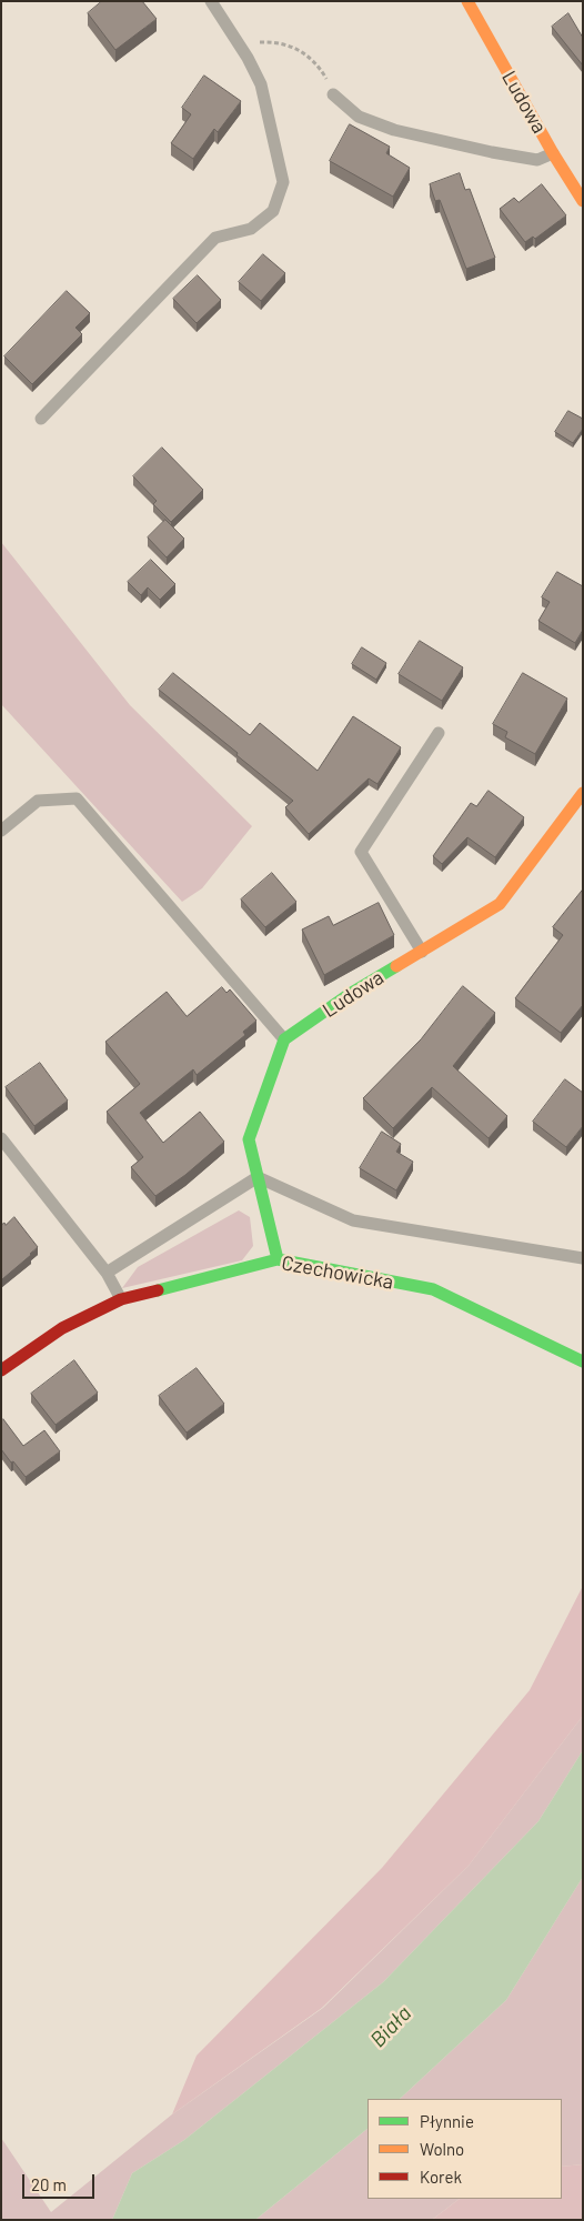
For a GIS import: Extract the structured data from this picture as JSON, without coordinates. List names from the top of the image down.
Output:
{
  "streets": {
    "street": ["Ludowa", "Czechowicka"]
  },
  "water": ["Biała"],
  "legend": ["Płynnie", "Wolno", "Korek"],
  "scale_bar": "20 m"
}
